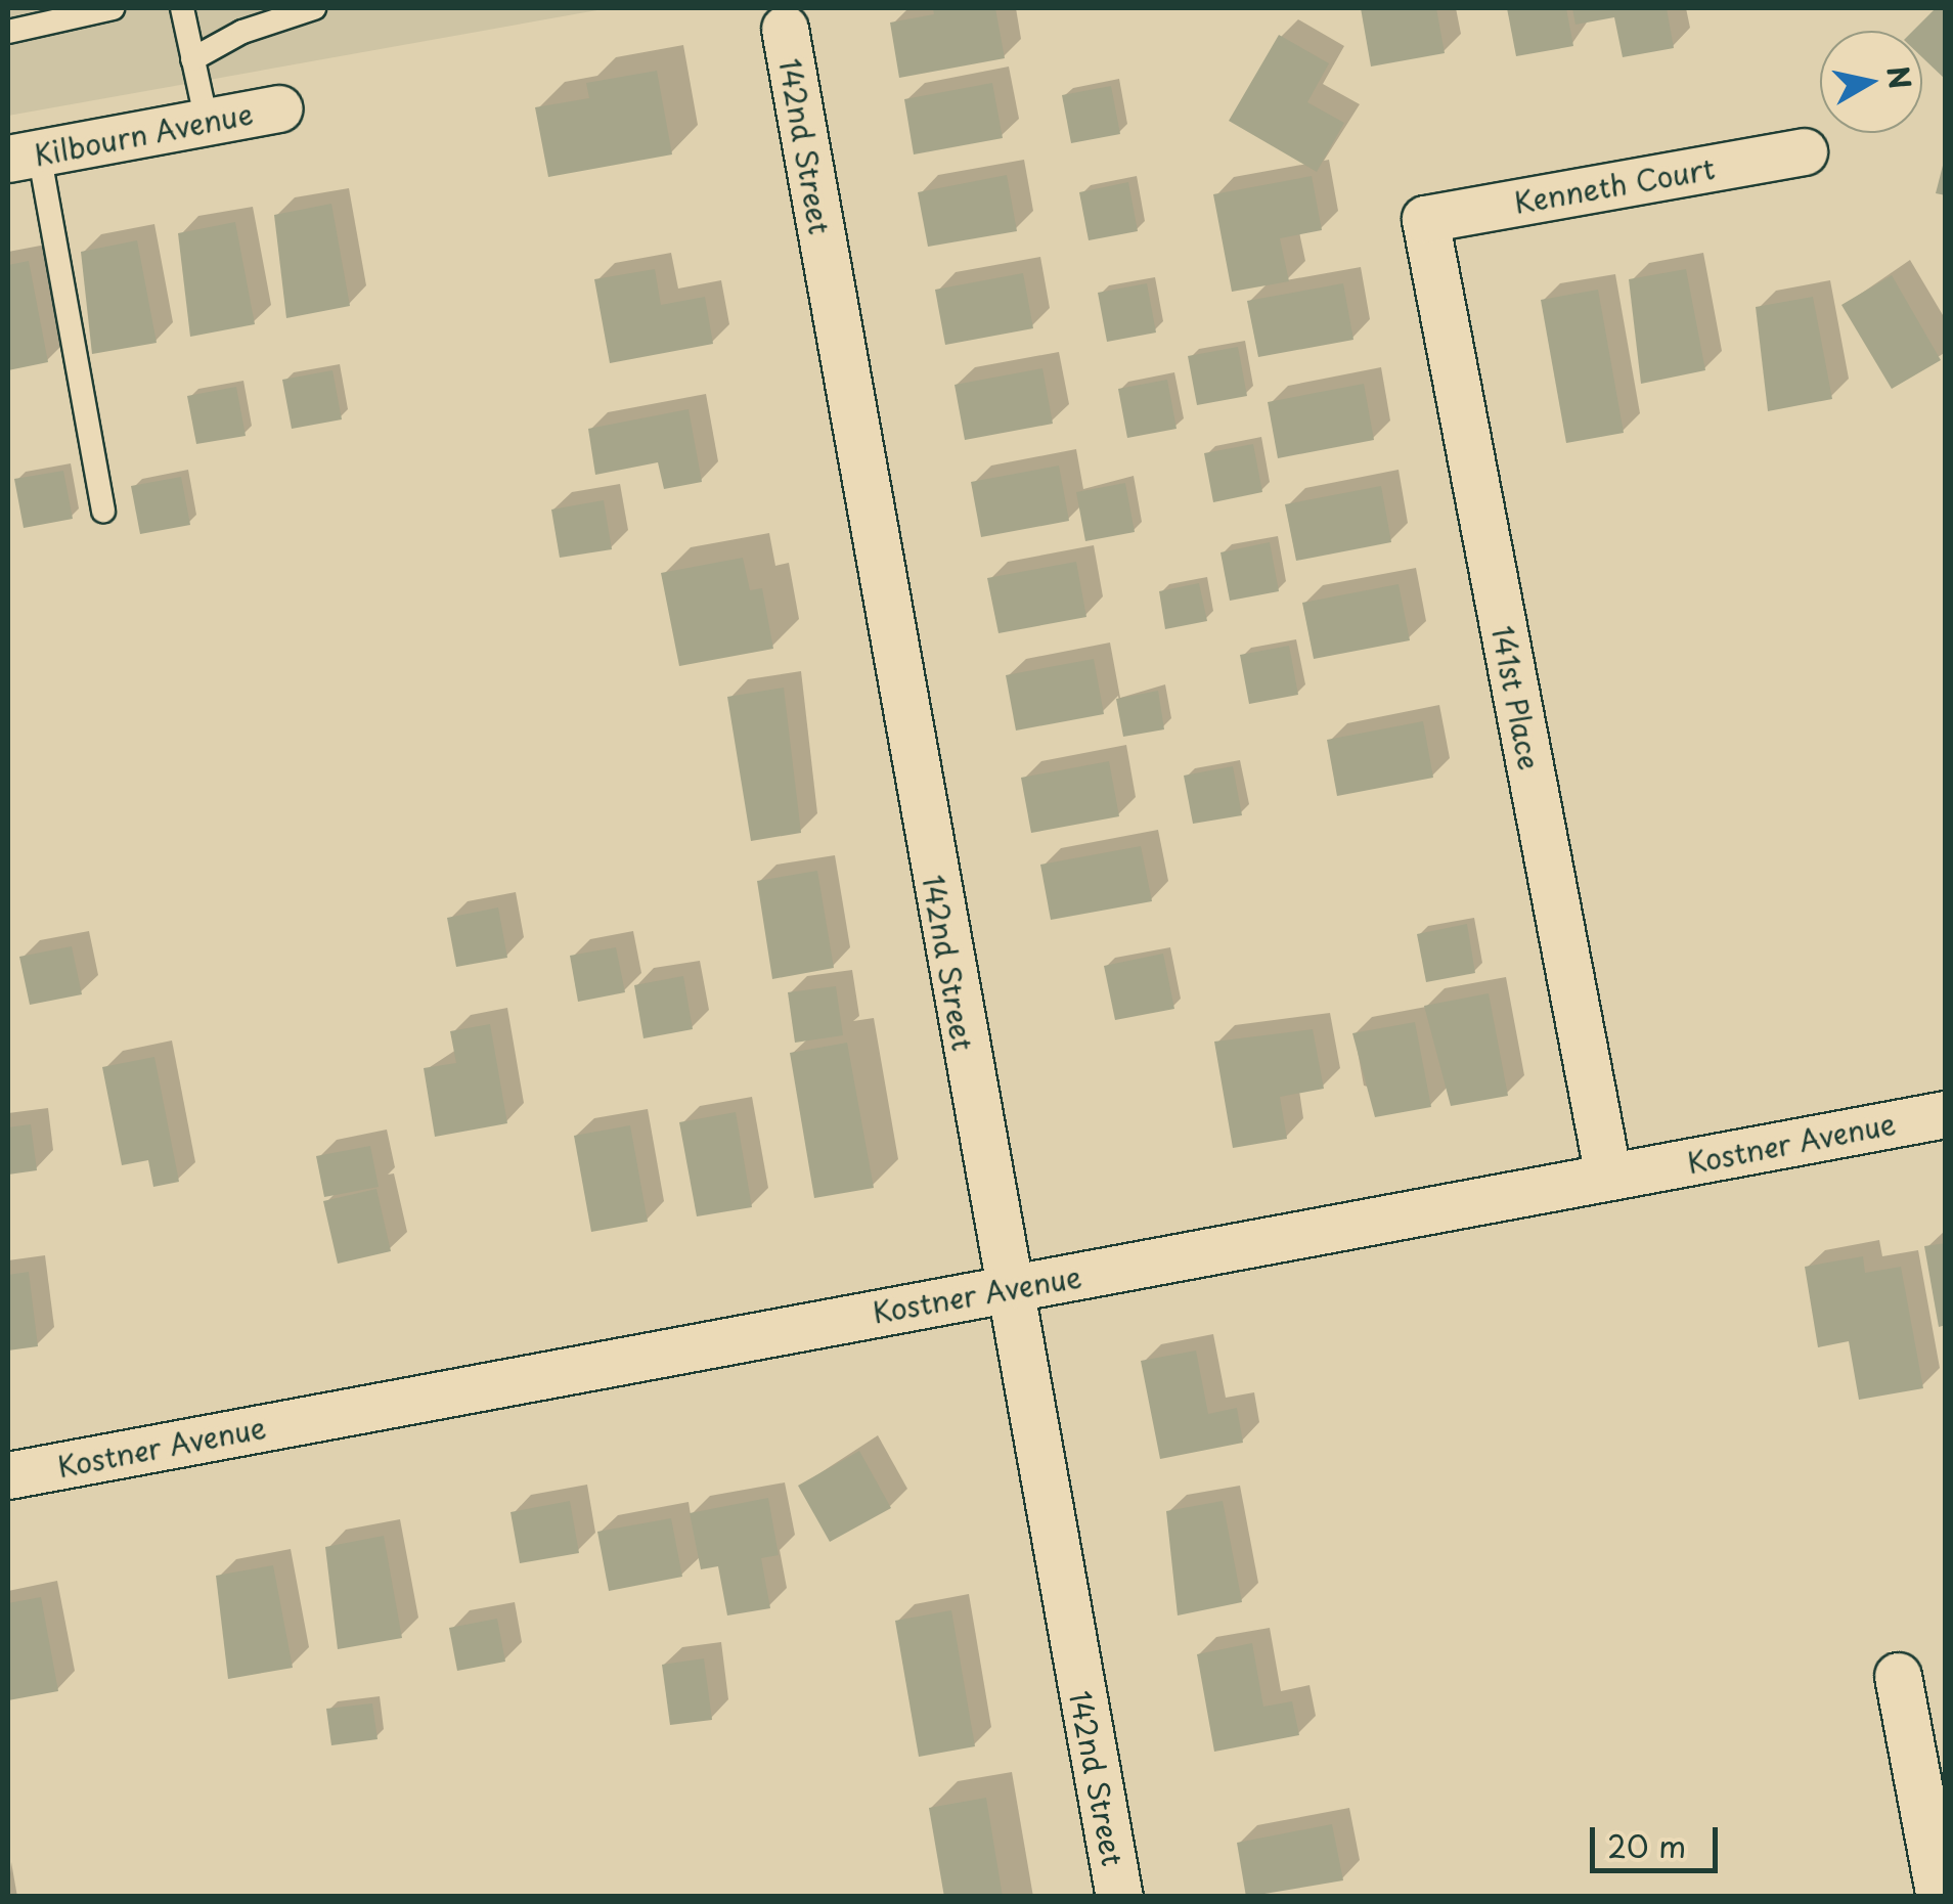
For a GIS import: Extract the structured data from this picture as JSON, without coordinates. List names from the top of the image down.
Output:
{
  "streets": {
    "street": [
      "Kilbourn Avenue",
      "142nd Street",
      "Kenneth Court",
      "141st Place",
      "Kostner Avenue"
    ]
  },
  "crossings": [
    ["142nd Street", "Kostner Avenue"],
    ["Kenneth Court", "141st Place"],
    ["141st Place", "Kostner Avenue"]
  ],
  "scale_bar": "20 m",
  "north": "right"
}
